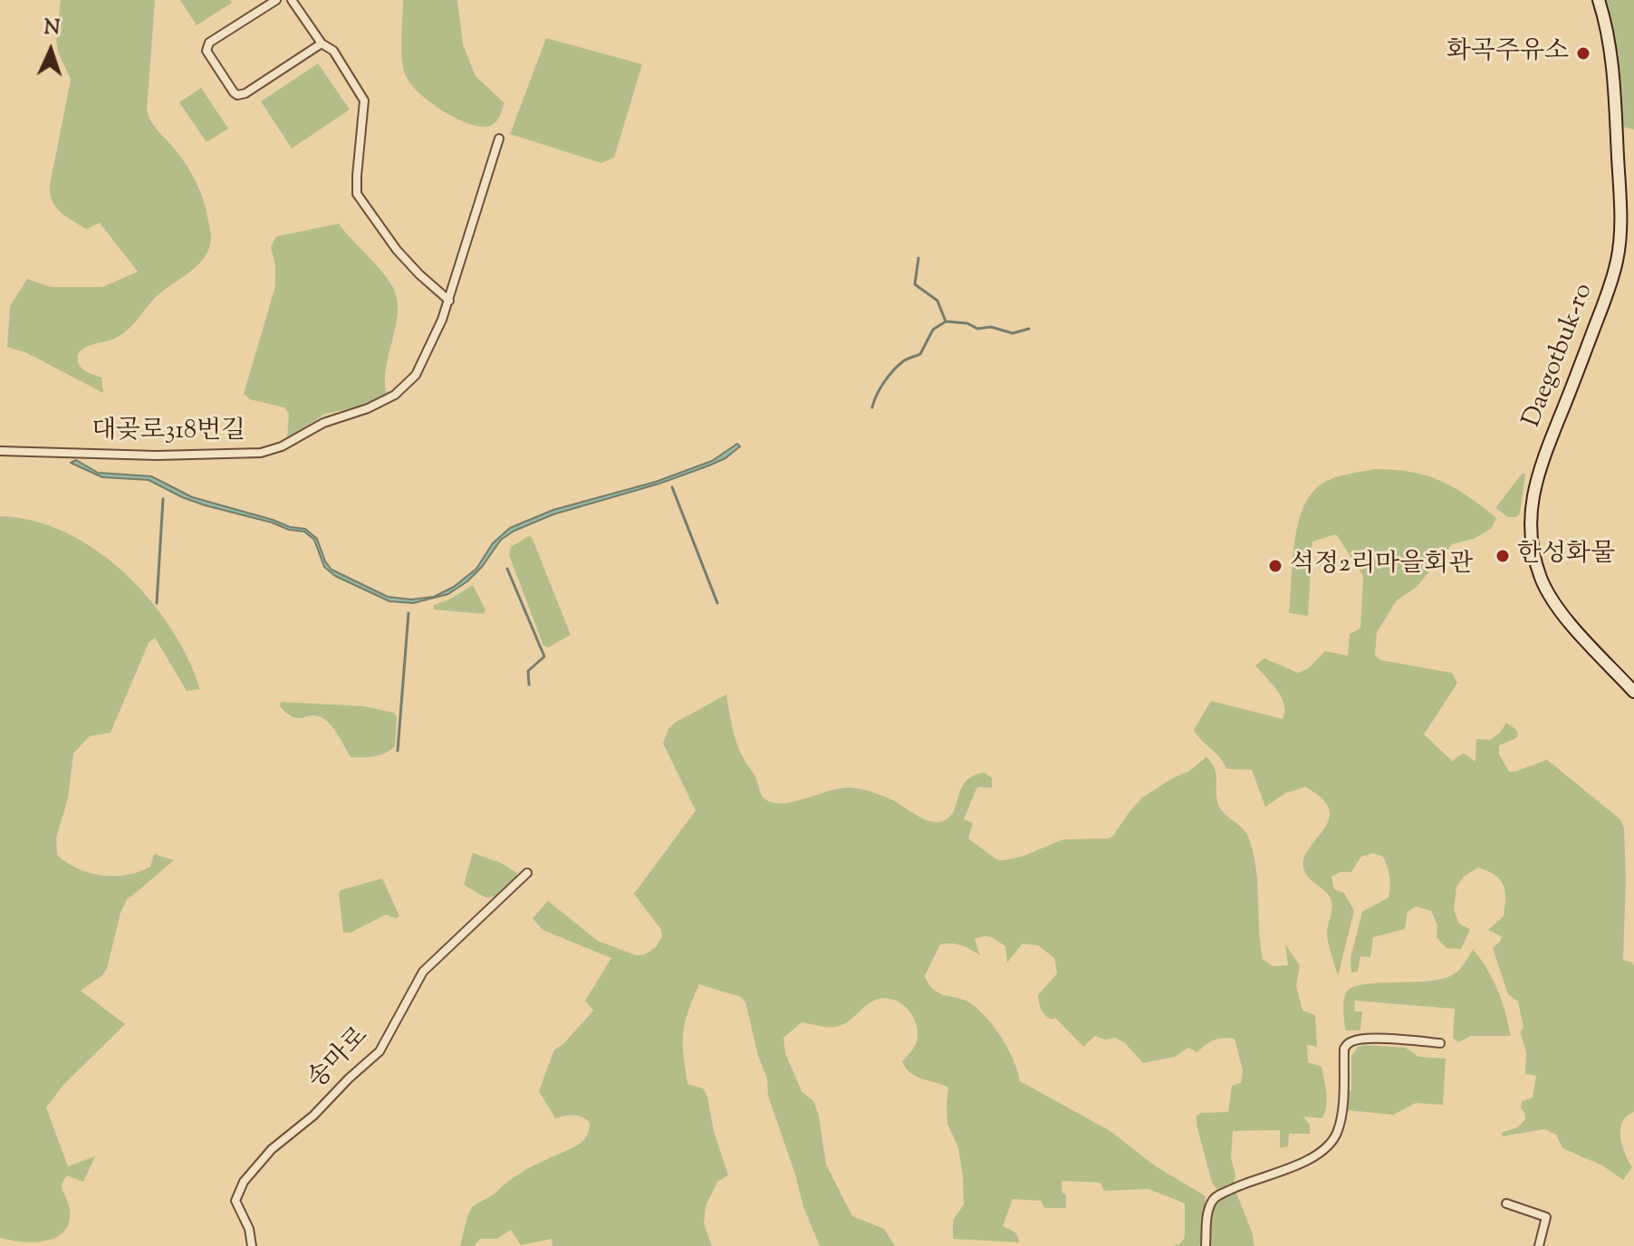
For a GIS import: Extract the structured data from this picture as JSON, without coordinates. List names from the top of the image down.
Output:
{
  "streets": {
    "street": ["Daegotbuk-ro", "대곶로318번길", "송마로"]
  },
  "places": ["화곡주유소", "한성화물", "석정2리마을회관"],
  "north": "top"
}
